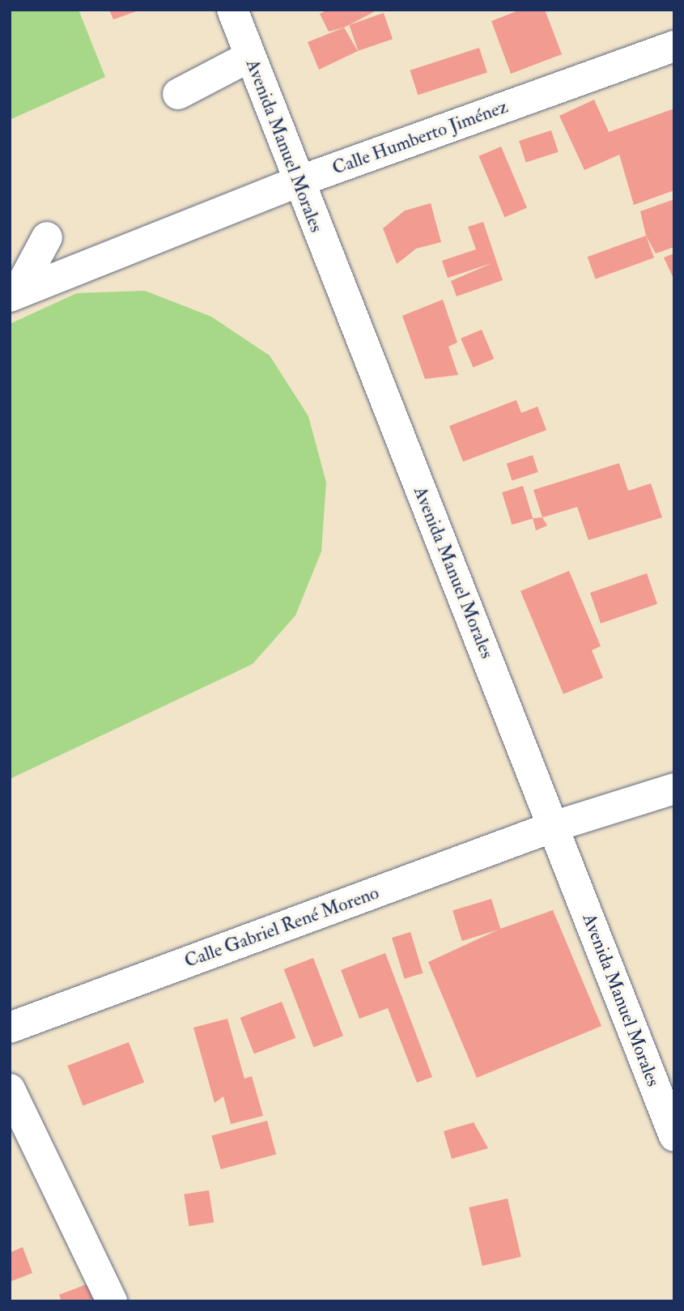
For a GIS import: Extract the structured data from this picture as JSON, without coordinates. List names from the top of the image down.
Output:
{
  "streets": {
    "street": ["Calle Humberto Jiménez", "Avenida Manuel Morales", "Calle Gabriel René Moreno"]
  },
  "crossings": [
    ["Calle Humberto Jiménez", "Avenida Manuel Morales"],
    ["Avenida Manuel Morales", "Calle Gabriel René Moreno"]
  ]
}
